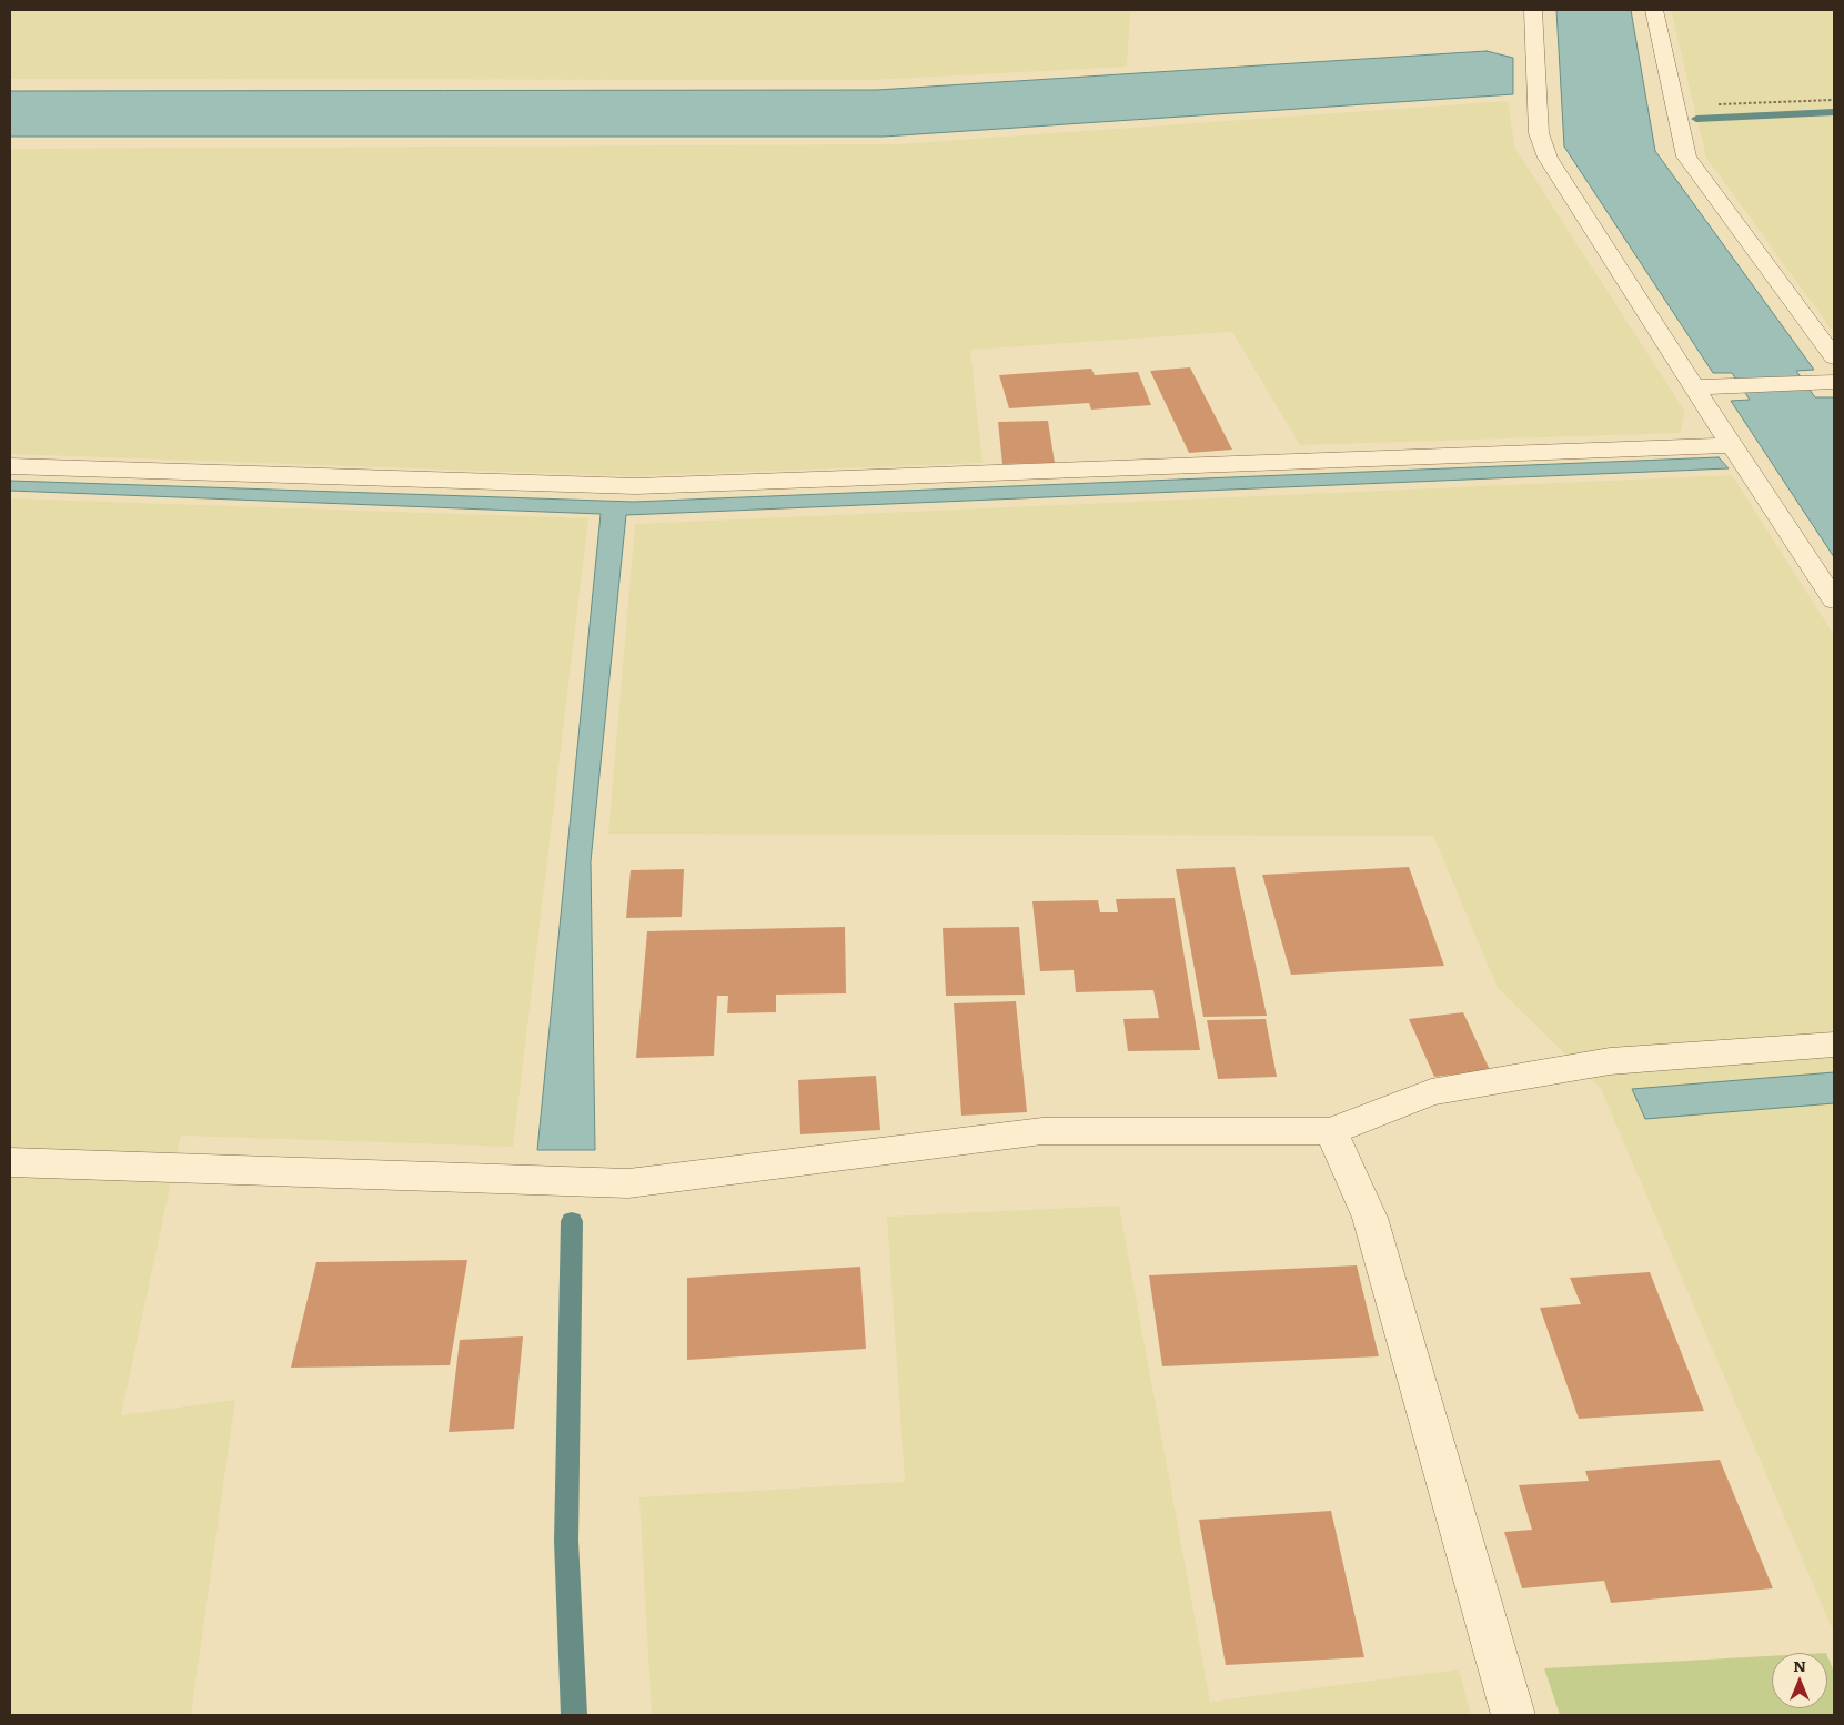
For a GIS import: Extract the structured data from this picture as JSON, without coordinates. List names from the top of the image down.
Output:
{
  "north": "top"
}
